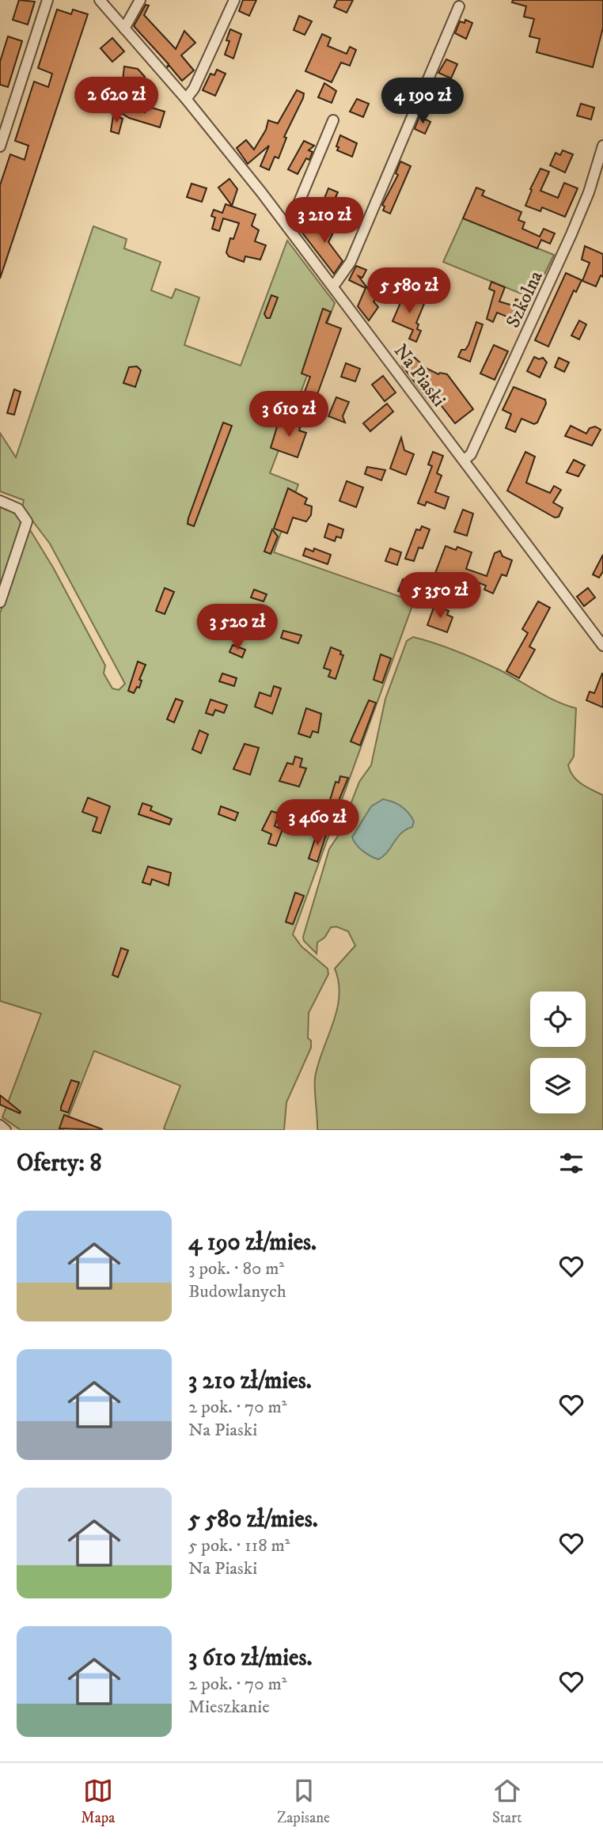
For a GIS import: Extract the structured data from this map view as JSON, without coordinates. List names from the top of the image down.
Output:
{
  "streets": {
    "street": ["Szkolna", "Na Piaski"]
  },
  "crossings": [
    ["Szkolna", "Na Piaski"]
  ],
  "page": {
    "price": [
      "2 620 zł",
      "4 190 zł",
      "3 210 zł",
      "5 580 zł",
      "3 610 zł",
      "5 350 zł",
      "3 520 zł",
      "3 460 zł"
    ],
    "heading": "Oferty: 8",
    "list": [
      {
        "name": "4 190 zł/mies.",
        "note": "3 pok. · 80 m² · Budowlanych"
      },
      {
        "name": "3 210 zł/mies.",
        "note": "2 pok. · 70 m² · Na Piaski"
      },
      {
        "name": "5 580 zł/mies.",
        "note": "5 pok. · 118 m² · Na Piaski"
      },
      {
        "name": "3 610 zł/mies.",
        "note": "2 pok. · 70 m² · Mieszkanie"
      }
    ],
    "tabs": ["Mapa", "Zapisane", "Start"]
  }
}
